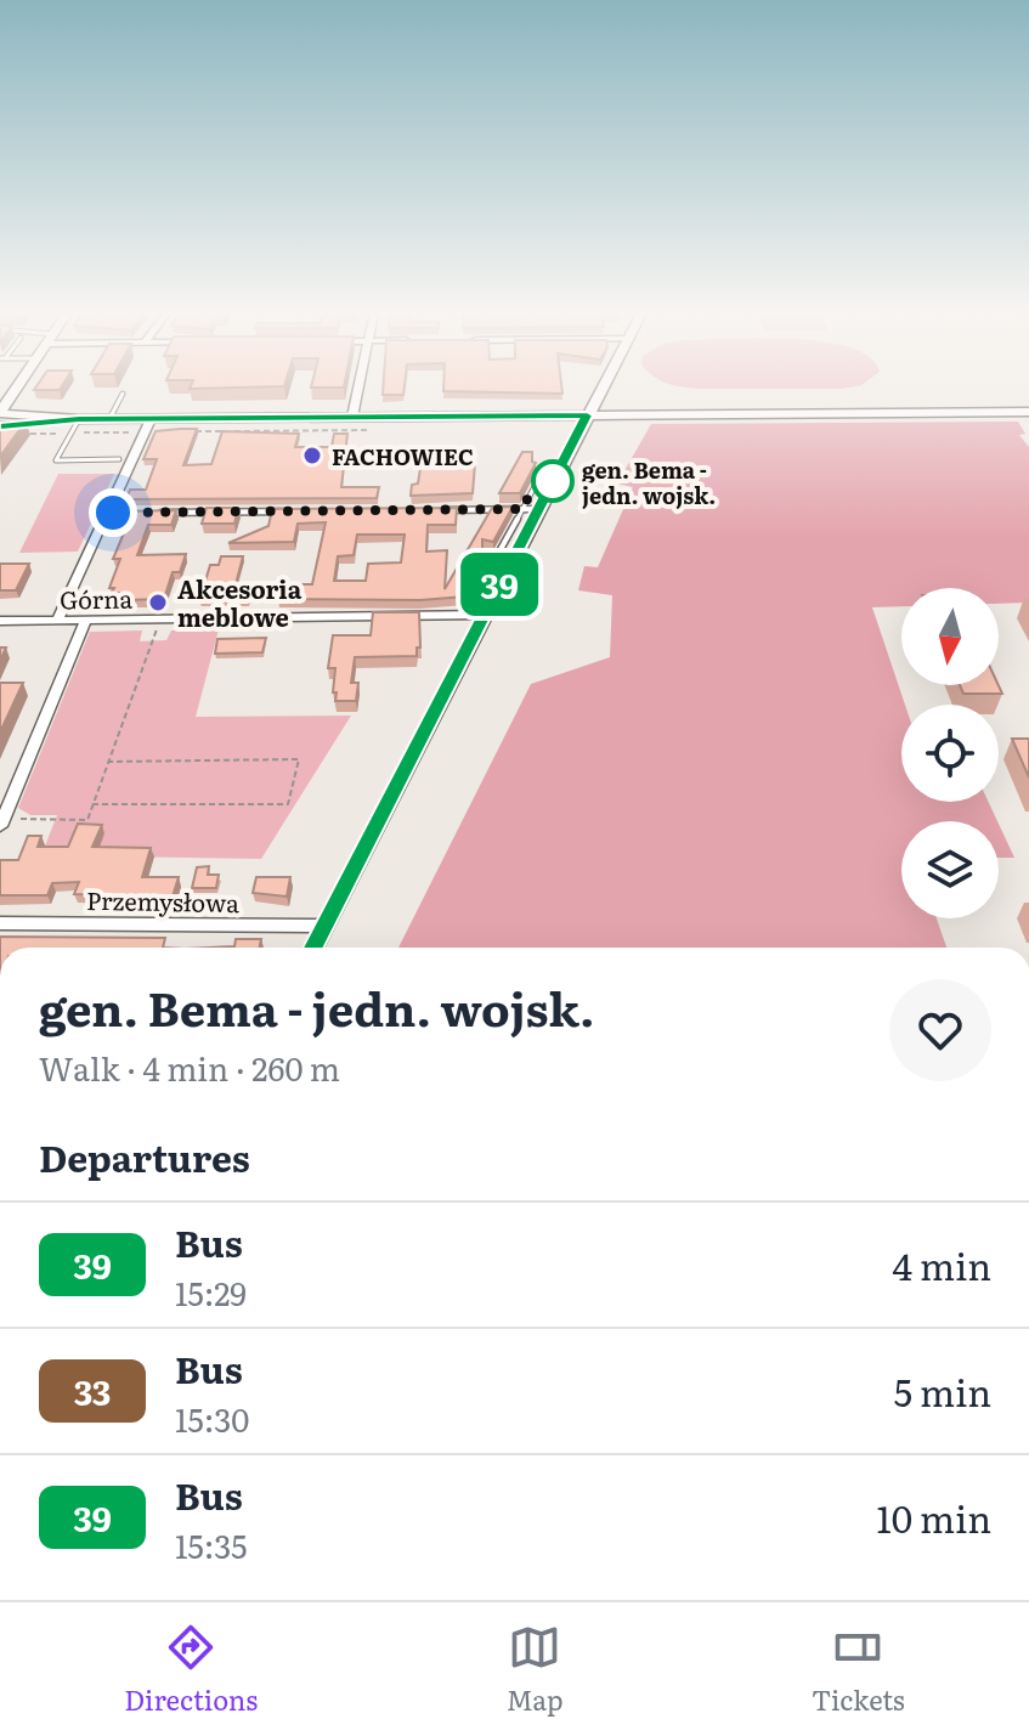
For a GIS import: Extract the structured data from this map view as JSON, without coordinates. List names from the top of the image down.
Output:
{
  "streets": {
    "street": ["Górna", "Przemysłowa"]
  },
  "places": ["FACHOWIEC", "gen. Bema - jedn. wojsk.", "Akcesoria meblowe"],
  "lines": ["bus line 39"],
  "north": "bottom",
  "page": {
    "on_map": "39",
    "heading": [
      ["gen. Bema - jedn. wojsk.", "Walk · 4 min · 260 m"],
      "Departures"
    ],
    "list": [
      {
        "mark": "39",
        "name": "Bus",
        "note": "15:29",
        "value": "4 min"
      },
      {
        "mark": "33",
        "name": "Bus",
        "note": "15:30",
        "value": "5 min"
      },
      {
        "mark": "39",
        "name": "Bus",
        "note": "15:35",
        "value": "10 min"
      }
    ],
    "tabs": ["Directions", "Map", "Tickets"]
  }
}
